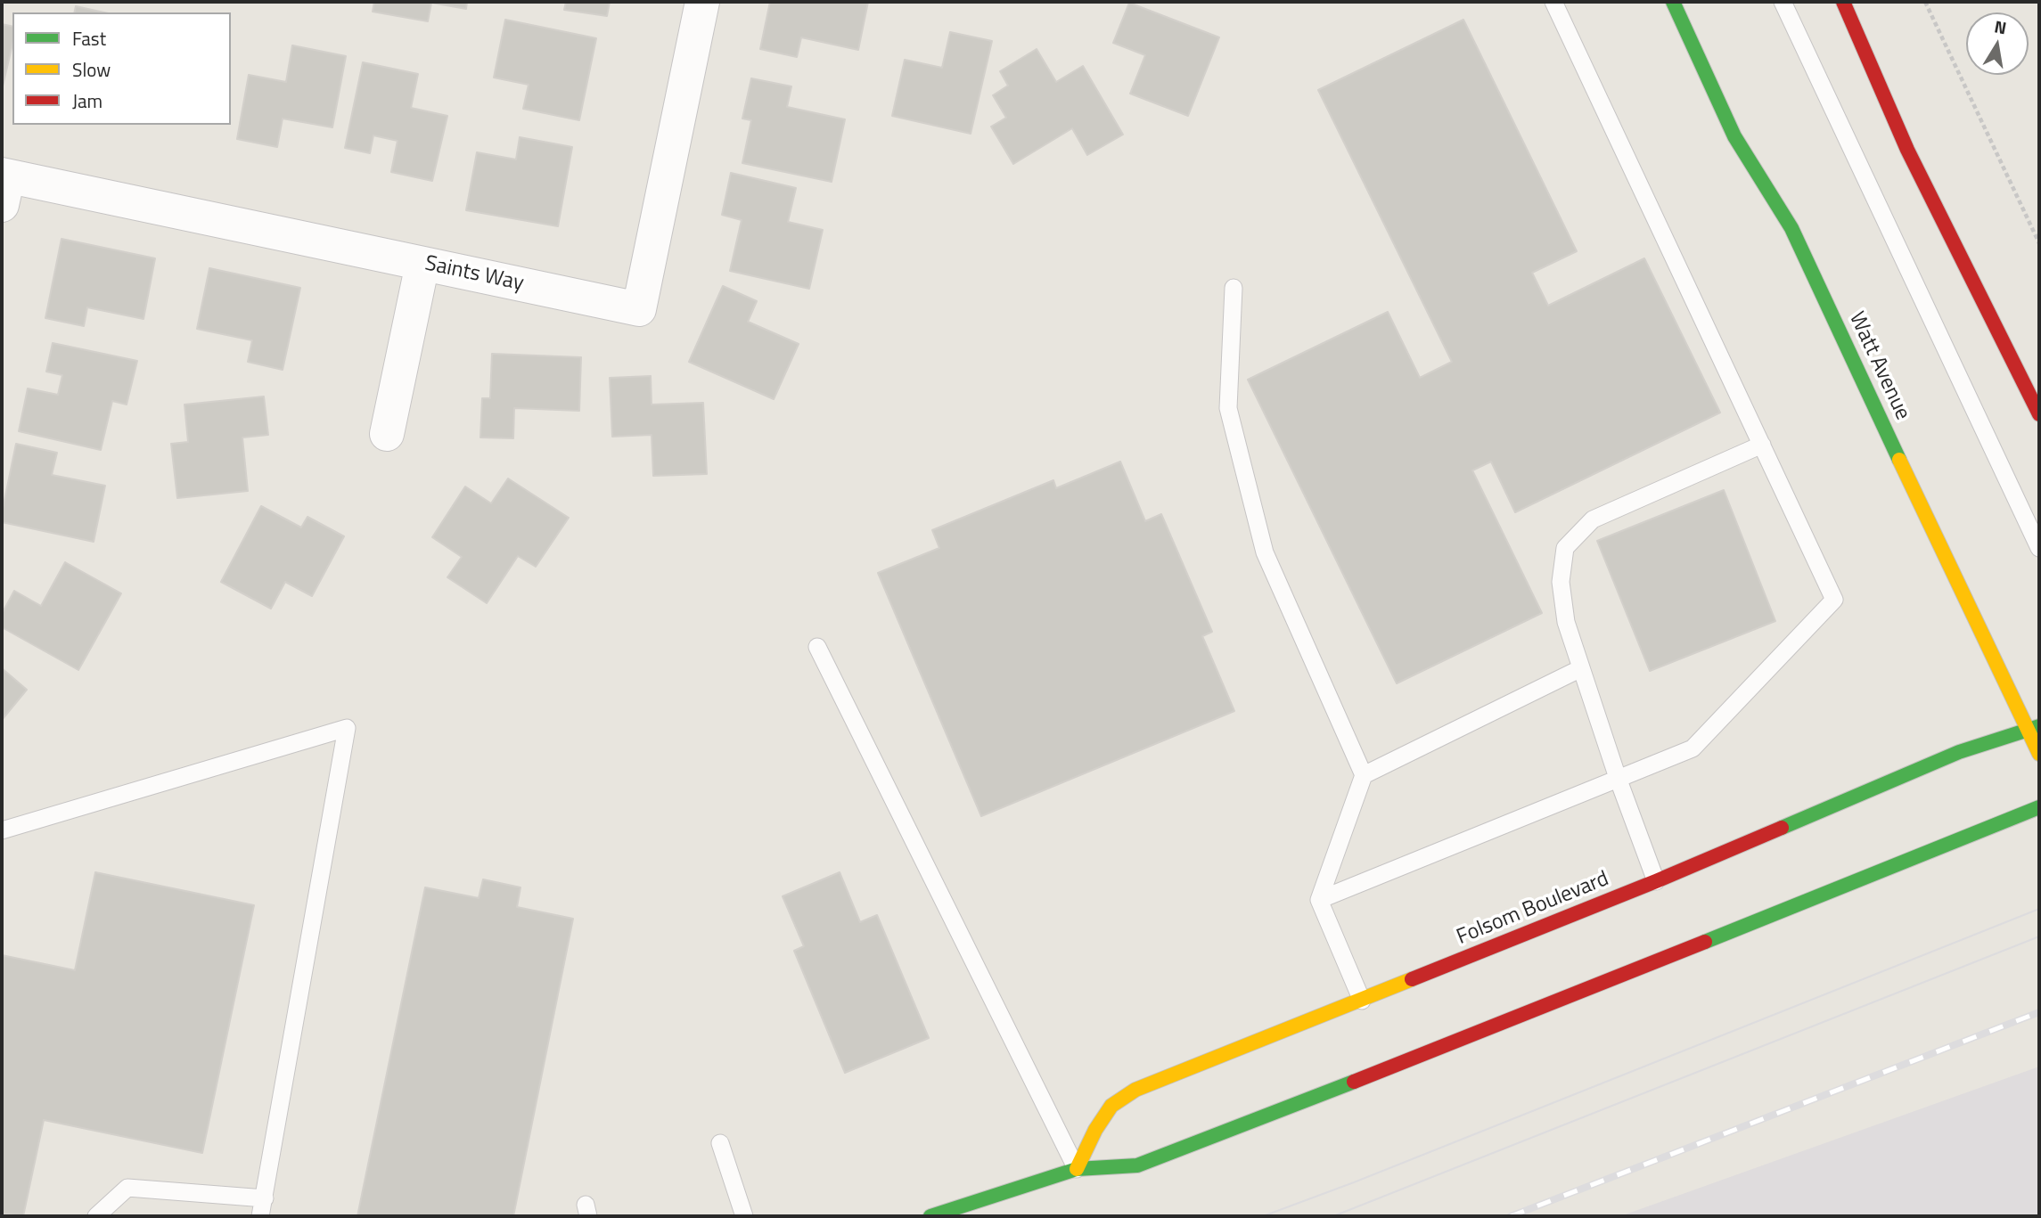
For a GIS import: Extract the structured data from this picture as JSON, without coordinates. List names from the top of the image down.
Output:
{
  "streets": {
    "main road": ["Watt Avenue", "Folsom Boulevard"],
    "street": ["Saints Way"]
  },
  "crossings": [
    ["Watt Avenue", "Folsom Boulevard"]
  ],
  "legend": ["Fast", "Slow", "Jam"],
  "north": "top"
}
